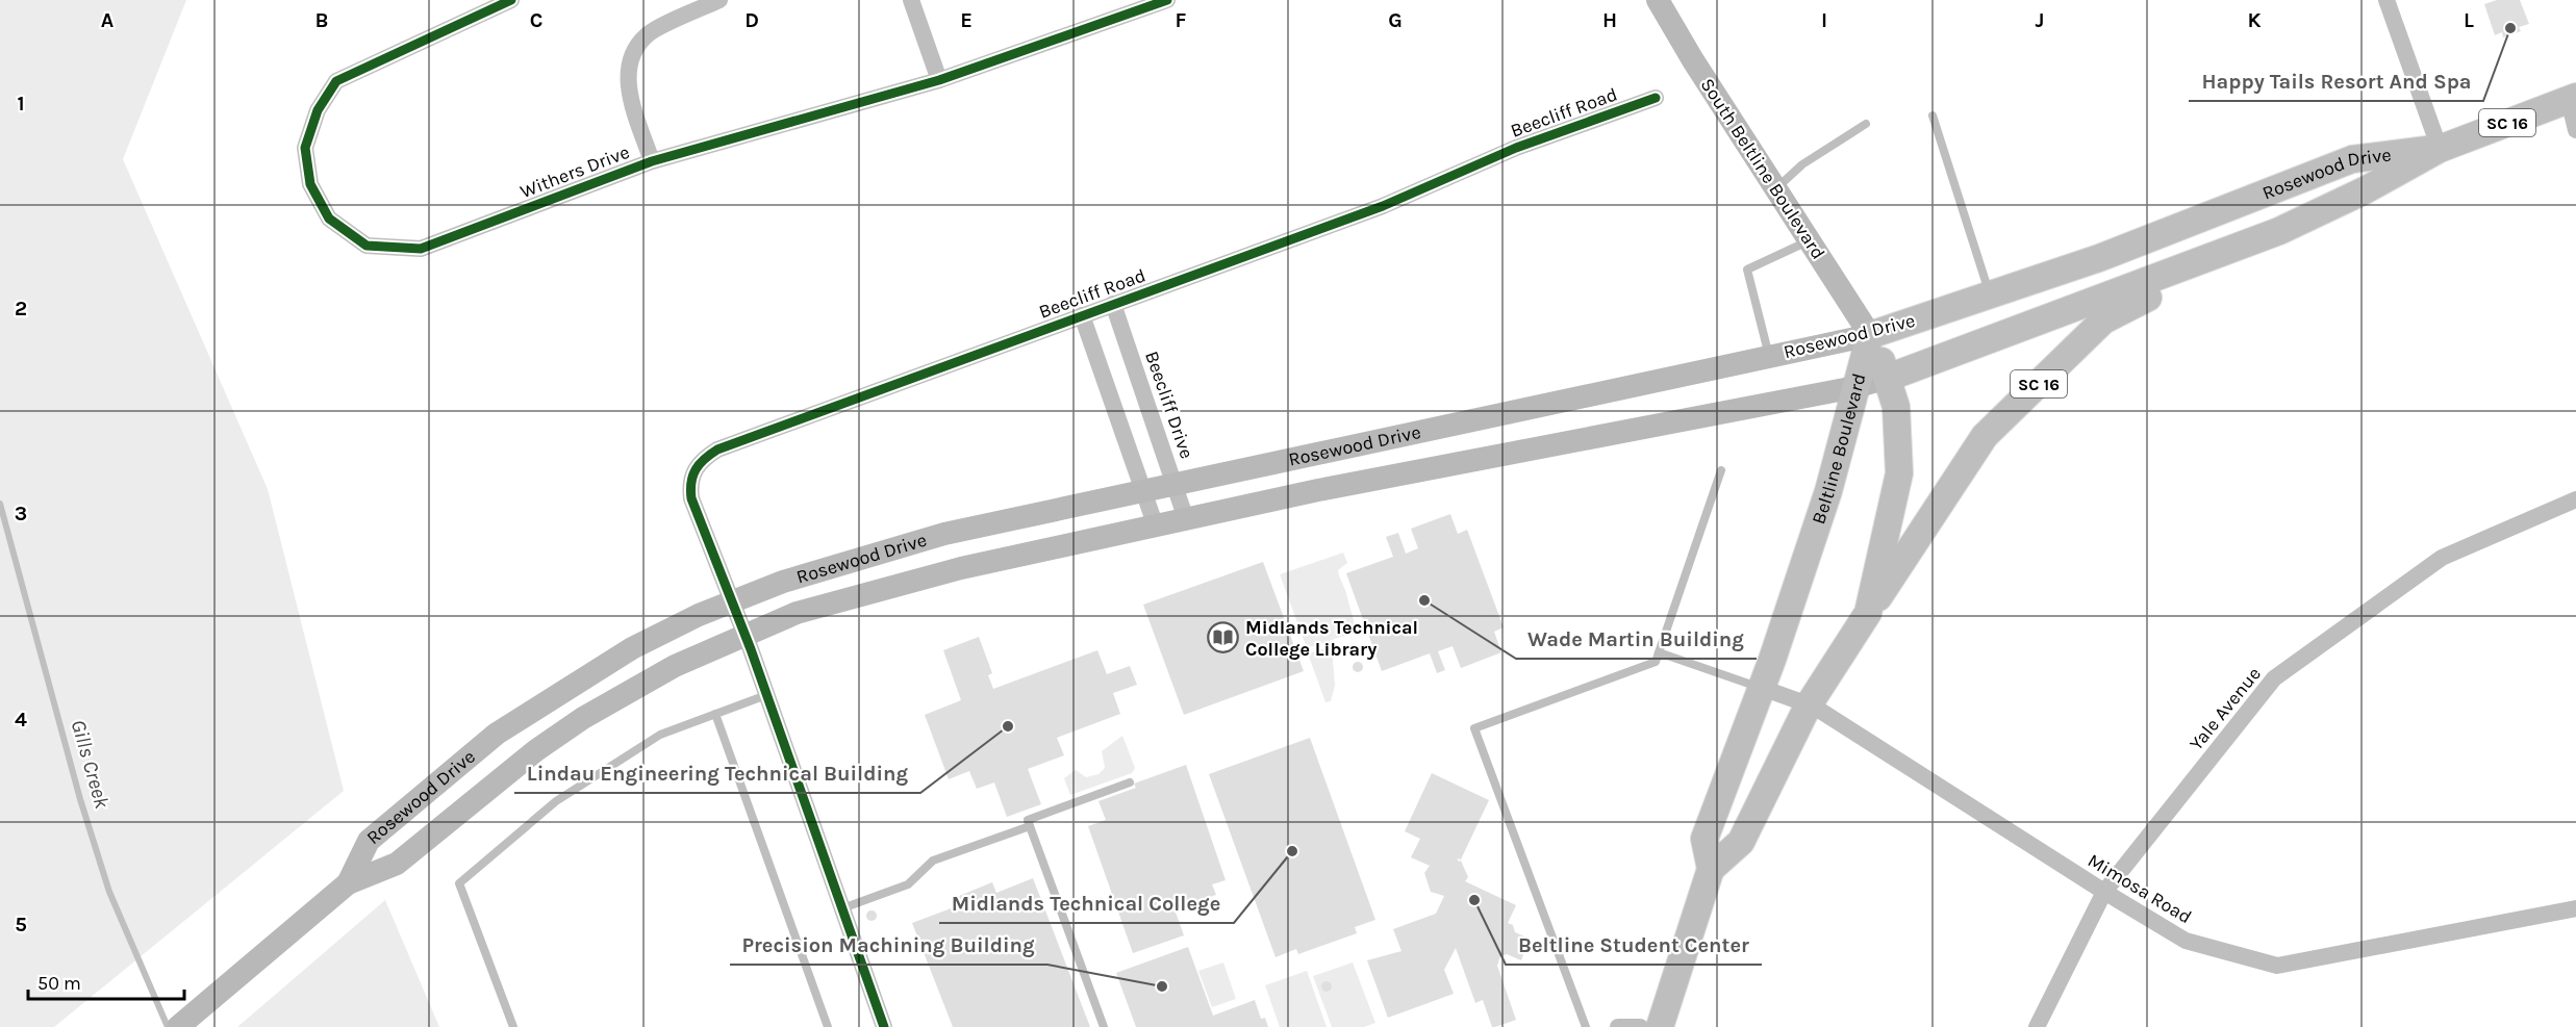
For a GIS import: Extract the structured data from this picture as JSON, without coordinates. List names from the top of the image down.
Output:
{
  "streets": {
    "main road": [
      "SC 16",
      "South Beltline Boulevard",
      "Rosewood Drive",
      "Beltline Boulevard"
    ],
    "street": [
      "Beecliff Road",
      "Withers Drive",
      "Beecliff Drive",
      "Yale Avenue",
      "Mimosa Road"
    ]
  },
  "crossings": [
    ["Beecliff Road", "Rosewood Drive"],
    ["Beecliff Road", "Beecliff Drive"],
    ["SC 16", "Rosewood Drive"],
    ["SC 16", "Beltline Boulevard"],
    ["South Beltline Boulevard", "Rosewood Drive"],
    ["South Beltline Boulevard", "Beltline Boulevard"],
    ["Rosewood Drive", "Beecliff Drive"],
    ["Rosewood Drive", "Beltline Boulevard"],
    ["Beltline Boulevard", "Mimosa Road"],
    ["Yale Avenue", "Mimosa Road"]
  ],
  "water": ["Gills Creek"],
  "places": {
    "other": [
      "Happy Tails Resort And Spa",
      "Wade Martin Building",
      "Lindau Engineering Technical Building",
      "Midlands Technical College",
      "Beltline Student Center",
      "Precision Machining Building"
    ],
    "library": ["Midlands Technical College Library"]
  },
  "scale_bar": "50 m",
  "grid": {
    "columns": [
      "A",
      "B",
      "C",
      "D",
      "E",
      "F",
      "G",
      "H",
      "I",
      "J",
      "K",
      "L"
    ],
    "rows": [
      "1",
      "2",
      "3",
      "4",
      "5"
    ]
  }
}
